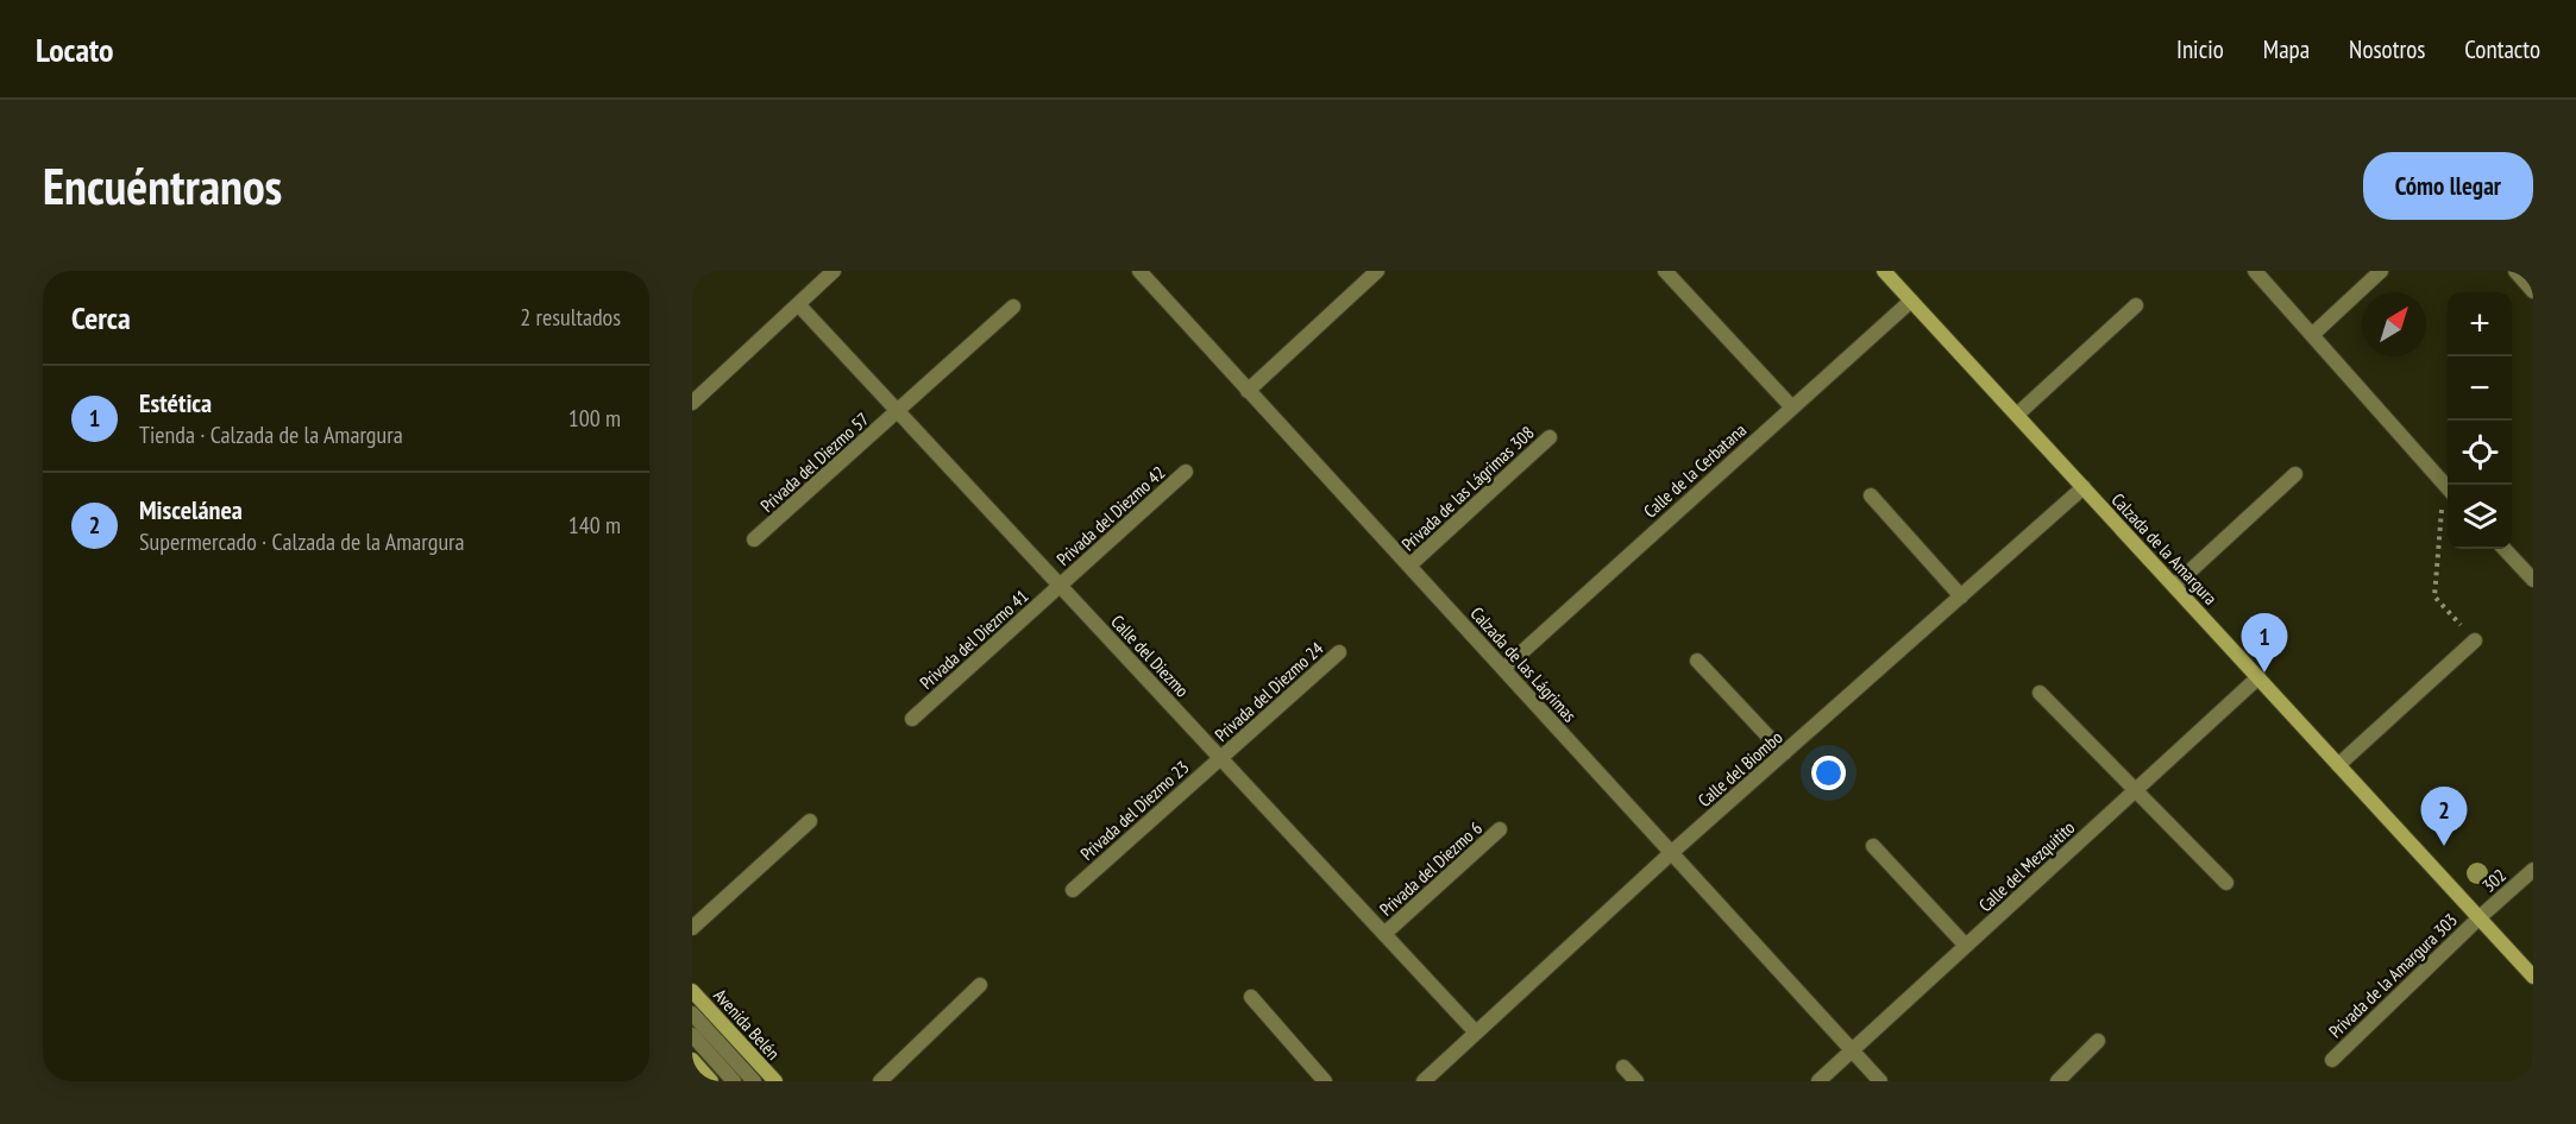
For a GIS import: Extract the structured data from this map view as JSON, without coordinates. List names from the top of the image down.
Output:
{
  "streets": {
    "street": [
      "Privada del Diezmo 57",
      "Calle de la Cerbatana",
      "Privada de las Lágrimas 308",
      "Privada del Diezmo 42",
      "Calzada de la Amargura",
      "Privada del Diezmo 41",
      "Calle del Diezmo",
      "Calzada de las Lágrimas",
      "Privada del Diezmo 24",
      "Calle del Biombo",
      "Privada del Diezmo 23",
      "Calle del Mezquitito",
      "Privada del Diezmo 6",
      "302",
      "Privada de la Amargura 303",
      "Avenida Belén"
    ]
  },
  "crossings": [
    ["Privada del Diezmo 57", "Calle del Diezmo"],
    ["Calle de la Cerbatana", "Calzada de la Amargura"],
    ["Calle de la Cerbatana", "Calzada de las Lágrimas"],
    ["Privada de las Lágrimas 308", "Calzada de las Lágrimas"],
    ["Privada del Diezmo 42", "Privada del Diezmo 41"],
    ["Privada del Diezmo 42", "Calle del Diezmo"],
    ["Calzada de la Amargura", "Calle del Biombo"],
    ["Calzada de la Amargura", "Calle del Mezquitito"],
    ["Calzada de la Amargura", "302"],
    ["Calzada de la Amargura", "Privada de la Amargura 303"],
    ["Privada del Diezmo 41", "Calle del Diezmo"],
    ["Calle del Diezmo", "Privada del Diezmo 24"],
    ["Calle del Diezmo", "Calle del Biombo"],
    ["Calle del Diezmo", "Privada del Diezmo 23"],
    ["Calle del Diezmo", "Privada del Diezmo 6"],
    ["Calzada de las Lágrimas", "Calle del Biombo"],
    ["Calzada de las Lágrimas", "Calle del Mezquitito"],
    ["Privada del Diezmo 24", "Privada del Diezmo 23"],
    ["302", "Privada de la Amargura 303"]
  ],
  "north": "top right",
  "page": {
    "header": "Locato",
    "nav": [
      "Inicio",
      "Mapa",
      "Nosotros",
      "Contacto"
    ],
    "buttons": "Cómo llegar",
    "title": "Encuéntranos",
    "heading": ["Cerca", "2 resultados"],
    "map_buttons": ["+", "−"],
    "list": [
      {
        "mark": "1",
        "name": "Estética",
        "note": "Tienda · Calzada de la Amargura",
        "value": "100 m"
      },
      {
        "mark": "2",
        "name": "Miscelánea",
        "note": "Supermercado · Calzada de la Amargura",
        "value": "140 m"
      }
    ],
    "pins": ["1", "2"]
  }
}
